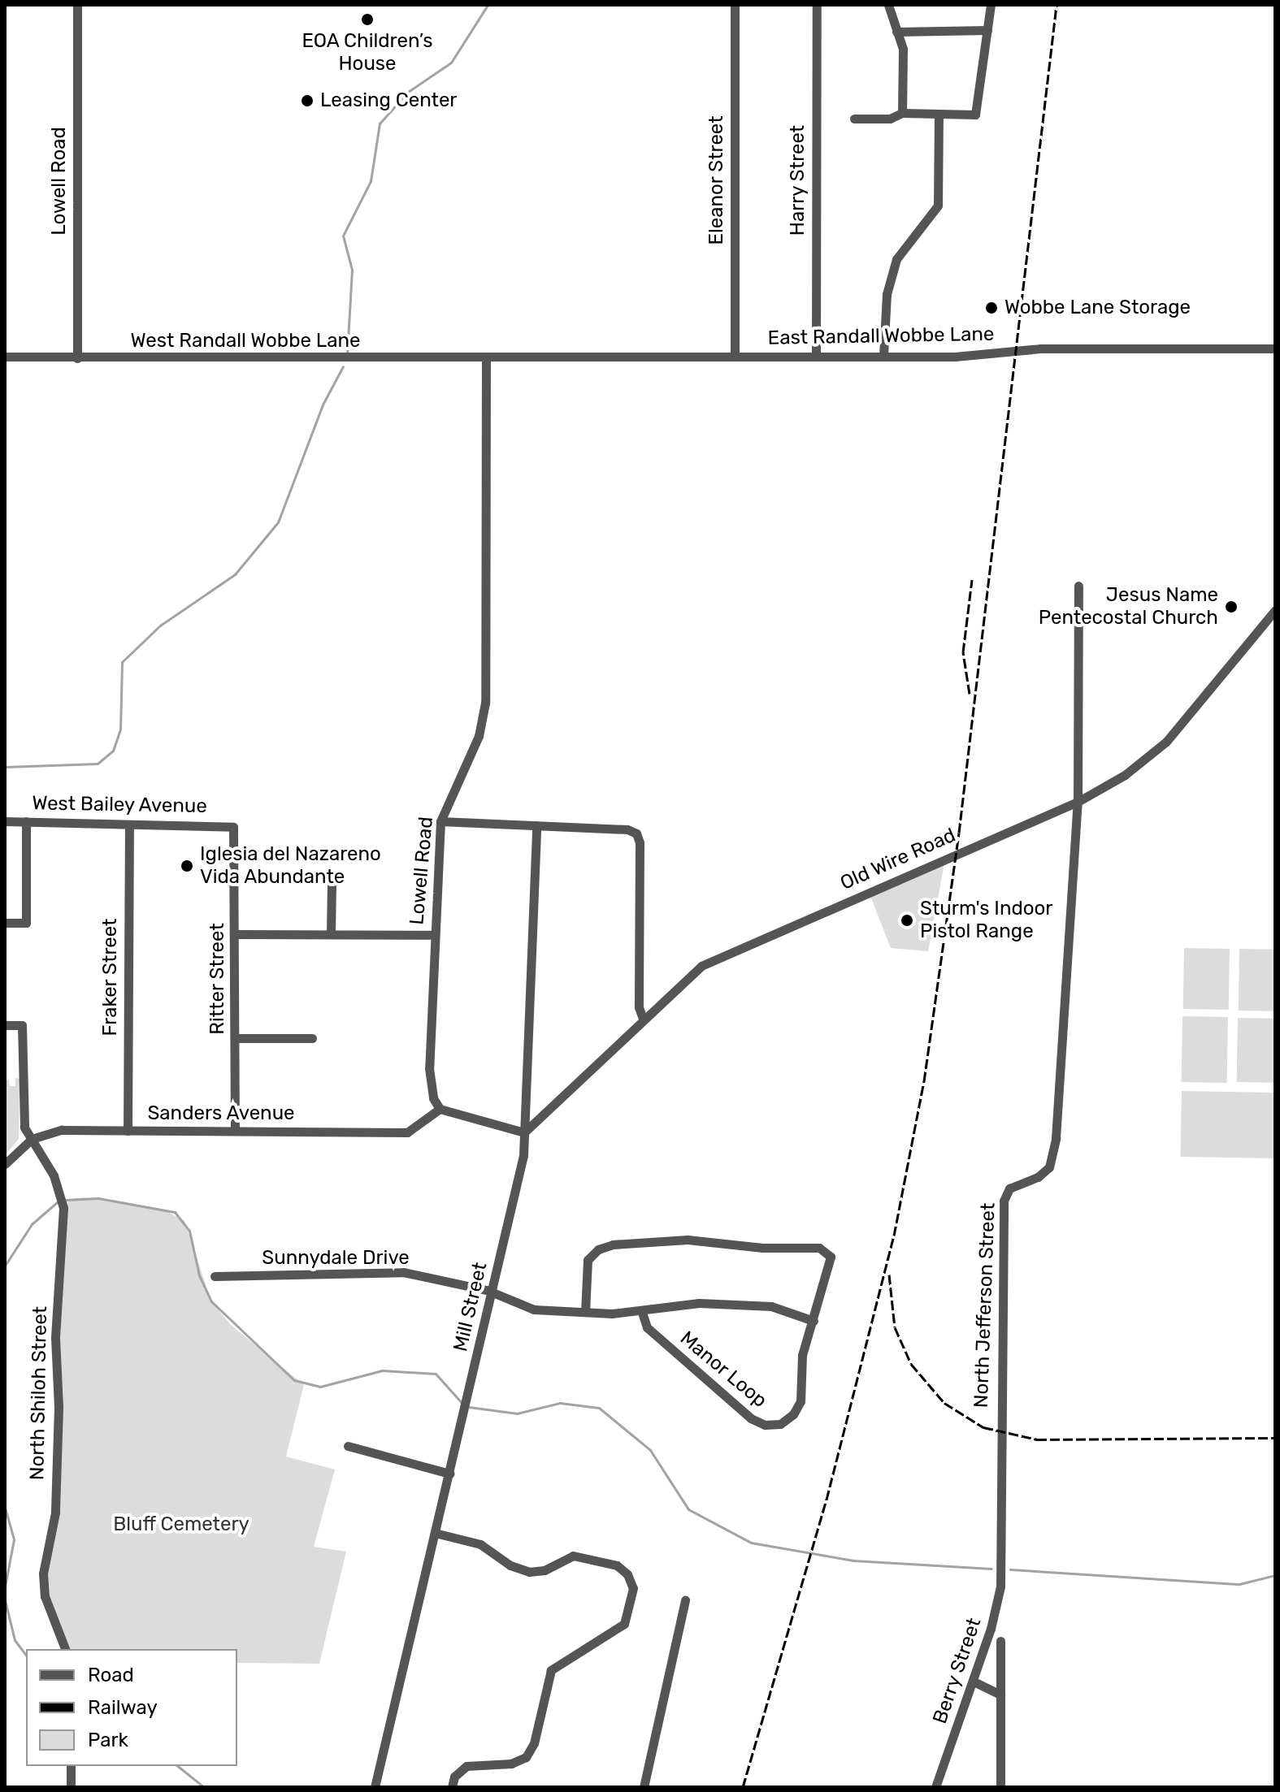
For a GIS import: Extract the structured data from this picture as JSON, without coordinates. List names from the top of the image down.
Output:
{
  "streets": {
    "street": [
      "Eleanor Street",
      "Harry Street",
      "Lowell Road",
      "East Randall Wobbe Lane",
      "West Randall Wobbe Lane",
      "West Bailey Avenue",
      "Old Wire Road",
      "Fraker Street",
      "Ritter Street",
      "Sanders Avenue",
      "Sunnydale Drive",
      "North Jefferson Street",
      "Mill Street",
      "Manor Loop",
      "North Shiloh Street",
      "Berry Street"
    ]
  },
  "crossings": [
    ["Eleanor Street", "East Randall Wobbe Lane"],
    ["Harry Street", "East Randall Wobbe Lane"],
    ["Lowell Road", "East Randall Wobbe Lane"],
    ["Lowell Road", "West Randall Wobbe Lane"],
    ["Lowell Road", "Sanders Avenue"],
    ["East Randall Wobbe Lane", "West Randall Wobbe Lane"],
    ["West Bailey Avenue", "Fraker Street"],
    ["West Bailey Avenue", "Ritter Street"],
    ["Old Wire Road", "North Jefferson Street"],
    ["Old Wire Road", "Mill Street"],
    ["Fraker Street", "Sanders Avenue"],
    ["Ritter Street", "Sanders Avenue"],
    ["Sanders Avenue", "North Shiloh Street"],
    ["Sunnydale Drive", "Mill Street"],
    ["Sunnydale Drive", "Manor Loop"],
    ["North Jefferson Street", "Berry Street"]
  ],
  "parks": ["Bluff Cemetery"],
  "places": [
    "EOA Children’s House",
    "Leasing Center",
    "Wobbe Lane Storage",
    "Jesus Name Pentecostal Church",
    "Iglesia del Nazareno Vida Abundante",
    "Sturm's Indoor Pistol Range"
  ],
  "legend": ["Road", "Railway", "Park"]
}
